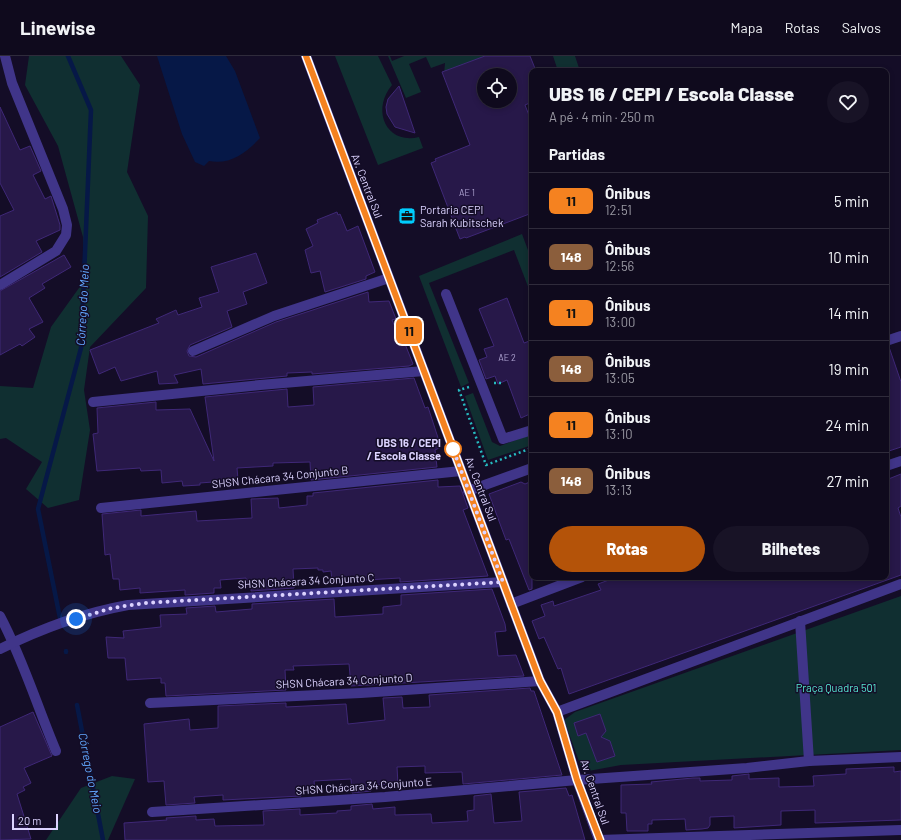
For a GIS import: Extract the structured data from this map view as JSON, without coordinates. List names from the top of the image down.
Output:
{
  "streets": {
    "street": [
      "Av. Central Sul",
      "SHSN Chácara 34 Conjunto B",
      "SHSN Chácara 34 Conjunto C",
      "SHSN Chácara 34 Conjunto D",
      "SHSN Chácara 34 Conjunto E"
    ]
  },
  "crossings": [
    ["Av. Central Sul", "SHSN Chácara 34 Conjunto B"],
    ["Av. Central Sul", "SHSN Chácara 34 Conjunto C"],
    ["Av. Central Sul", "SHSN Chácara 34 Conjunto D"],
    ["Av. Central Sul", "SHSN Chácara 34 Conjunto E"]
  ],
  "water": ["Córrego do Meio"],
  "parks": ["Praça Quadra 501"],
  "places": {
    "office": ["Portaria CEPI Sarah Kubitschek"],
    "other": ["UBS 16 / CEPI / Escola Classe"]
  },
  "lines": ["bus line 11"],
  "house_numbers": ["AE 1", "AE 2"],
  "scale_bar": "20 m",
  "page": {
    "header": "Linewise",
    "nav": ["Mapa", "Rotas", "Salvos"],
    "on_map": "11",
    "heading": [
      ["UBS 16 / CEPI / Escola Classe", "A pé · 4 min · 250 m"],
      "Partidas"
    ],
    "list": [
      {
        "mark": "11",
        "name": "Ônibus",
        "note": "12:51",
        "value": "5 min"
      },
      {
        "mark": "148",
        "name": "Ônibus",
        "note": "12:56",
        "value": "10 min"
      },
      {
        "mark": "11",
        "name": "Ônibus",
        "note": "13:00",
        "value": "14 min"
      },
      {
        "mark": "148",
        "name": "Ônibus",
        "note": "13:05",
        "value": "19 min"
      },
      {
        "mark": "11",
        "name": "Ônibus",
        "note": "13:10",
        "value": "24 min"
      },
      {
        "mark": "148",
        "name": "Ônibus",
        "note": "13:13",
        "value": "27 min"
      }
    ],
    "buttons": ["Rotas", "Bilhetes"],
    "scale": "20 m"
  }
}
